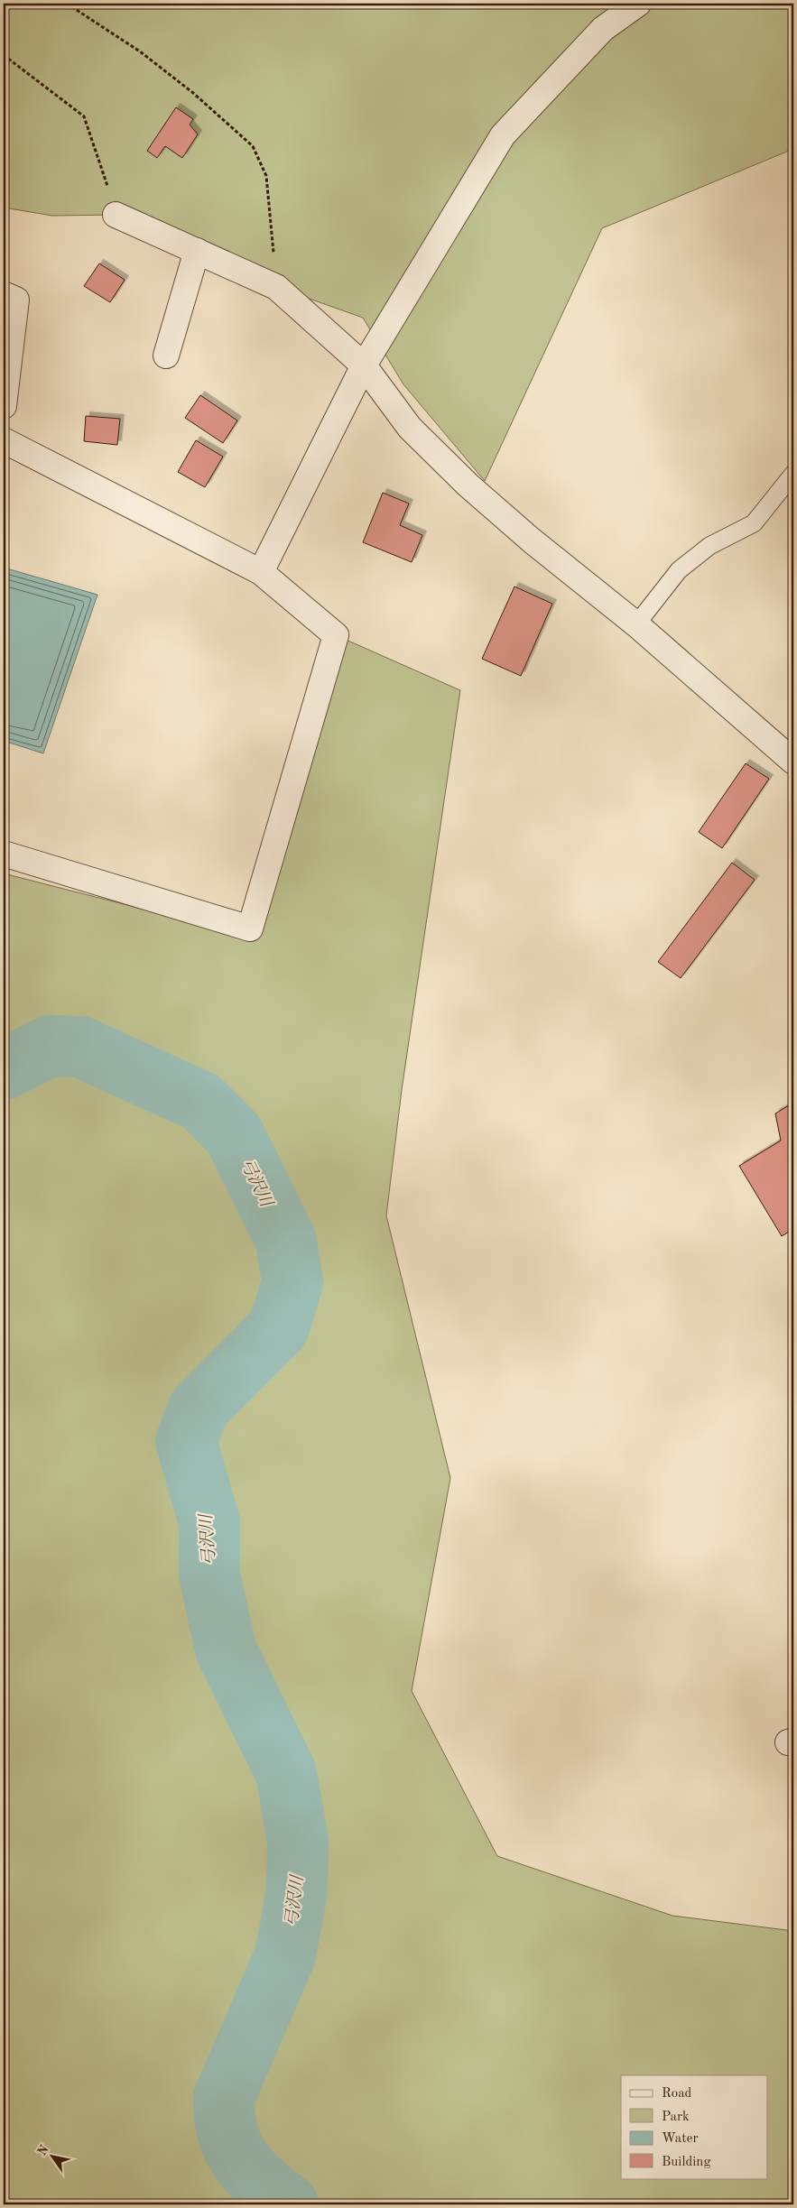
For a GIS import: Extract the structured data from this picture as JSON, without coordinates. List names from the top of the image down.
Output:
{
  "water": ["弓沢川"],
  "legend": [
    "Road",
    "Park",
    "Water",
    "Building"
  ],
  "north": "top left"
}
